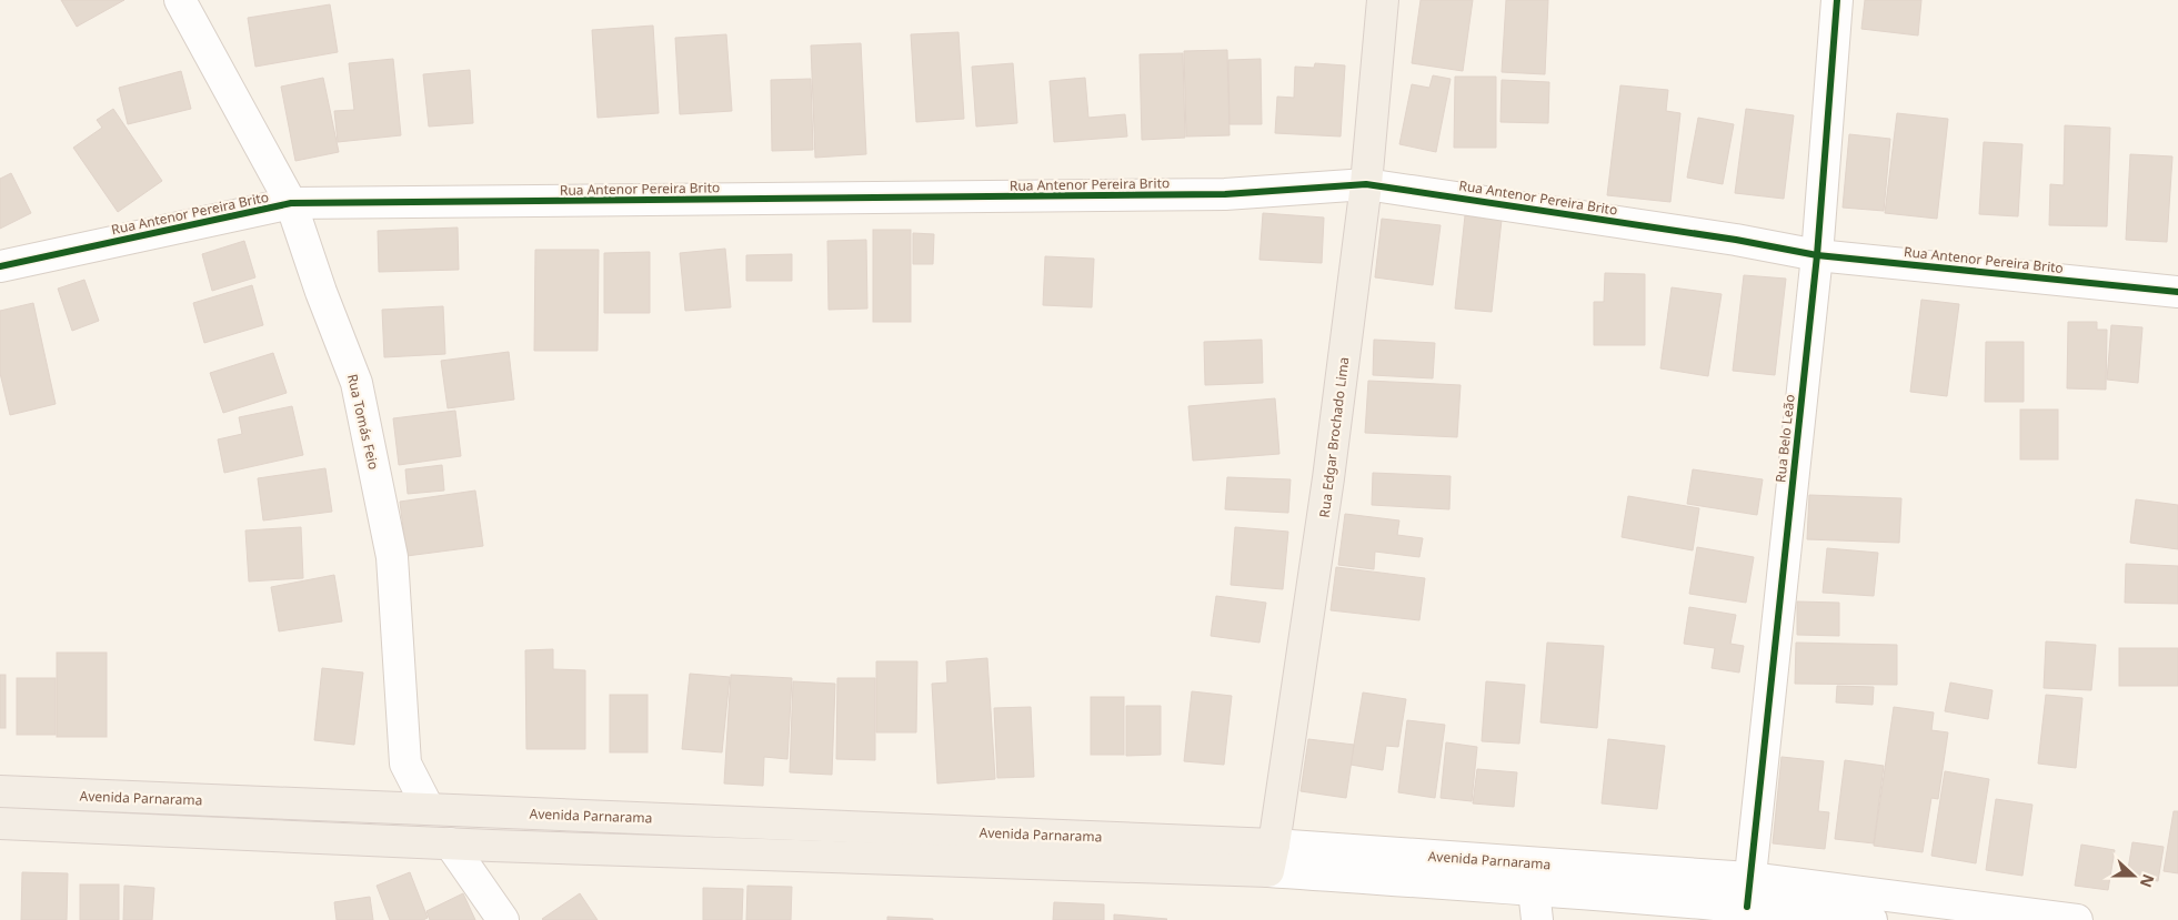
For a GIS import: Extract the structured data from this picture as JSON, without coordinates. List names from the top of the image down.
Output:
{
  "streets": {
    "main road": ["Rua Edgar Brochado Lima", "Avenida Parnarama"],
    "street": ["Rua Antenor Pereira Brito", "Rua Tomás Feio", "Rua Belo Leão"]
  },
  "crossings": [
    ["Rua Antenor Pereira Brito", "Rua Tomás Feio"],
    ["Rua Antenor Pereira Brito", "Rua Edgar Brochado Lima"],
    ["Rua Antenor Pereira Brito", "Rua Belo Leão"],
    ["Rua Tomás Feio", "Avenida Parnarama"],
    ["Rua Edgar Brochado Lima", "Avenida Parnarama"],
    ["Rua Belo Leão", "Avenida Parnarama"]
  ],
  "north": "right"
}
